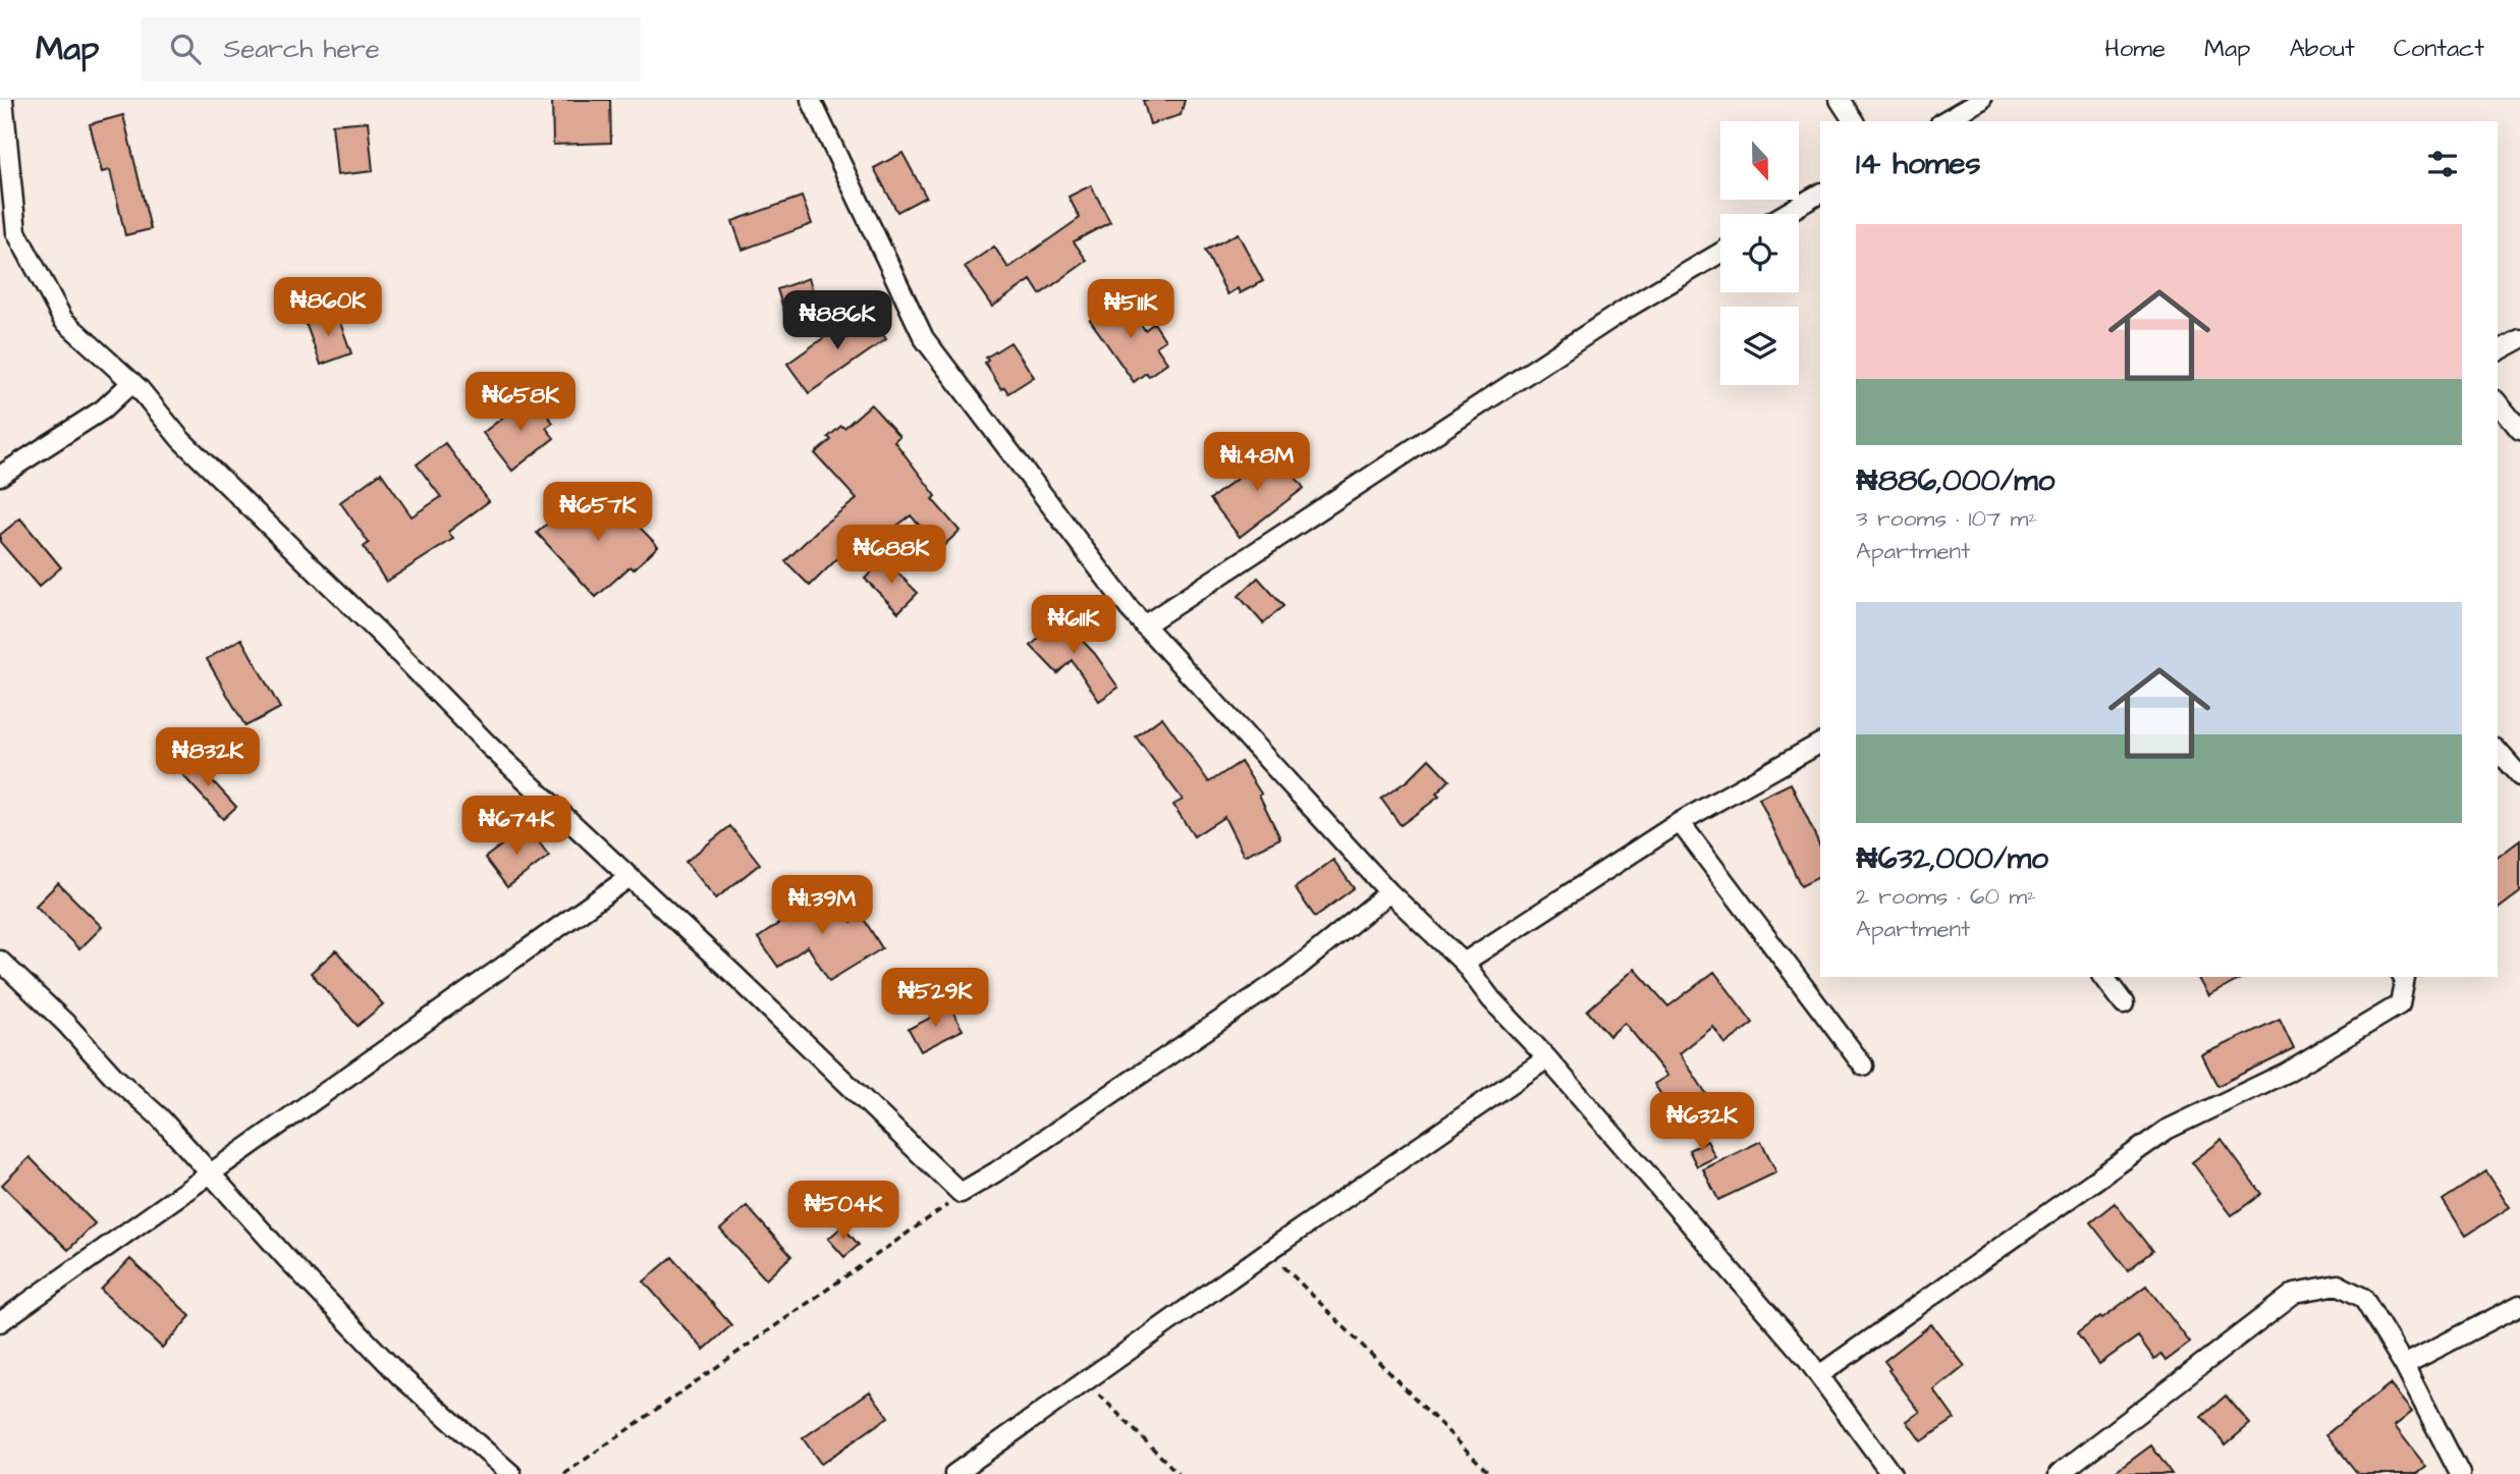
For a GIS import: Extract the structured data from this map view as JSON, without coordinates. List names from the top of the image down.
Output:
{
  "north": "bottom",
  "page": {
    "header": "Map",
    "search": "Search here",
    "nav": [
      "Home",
      "Map",
      "About",
      "Contact"
    ],
    "heading": "14 homes",
    "list": [
      {
        "name": "₦886,000/mo",
        "note": "3 rooms · 107 m² · Apartment"
      },
      {
        "name": "₦632,000/mo",
        "note": "2 rooms · 60 m² · Apartment"
      }
    ],
    "price": [
      "₦860K",
      "₦511K",
      "₦886K",
      "₦658K",
      "₦1.48M",
      "₦657K",
      "₦688K",
      "₦611K",
      "₦832K",
      "₦674K",
      "₦1.39M",
      "₦529K",
      "₦632K",
      "₦504K"
    ]
  }
}
